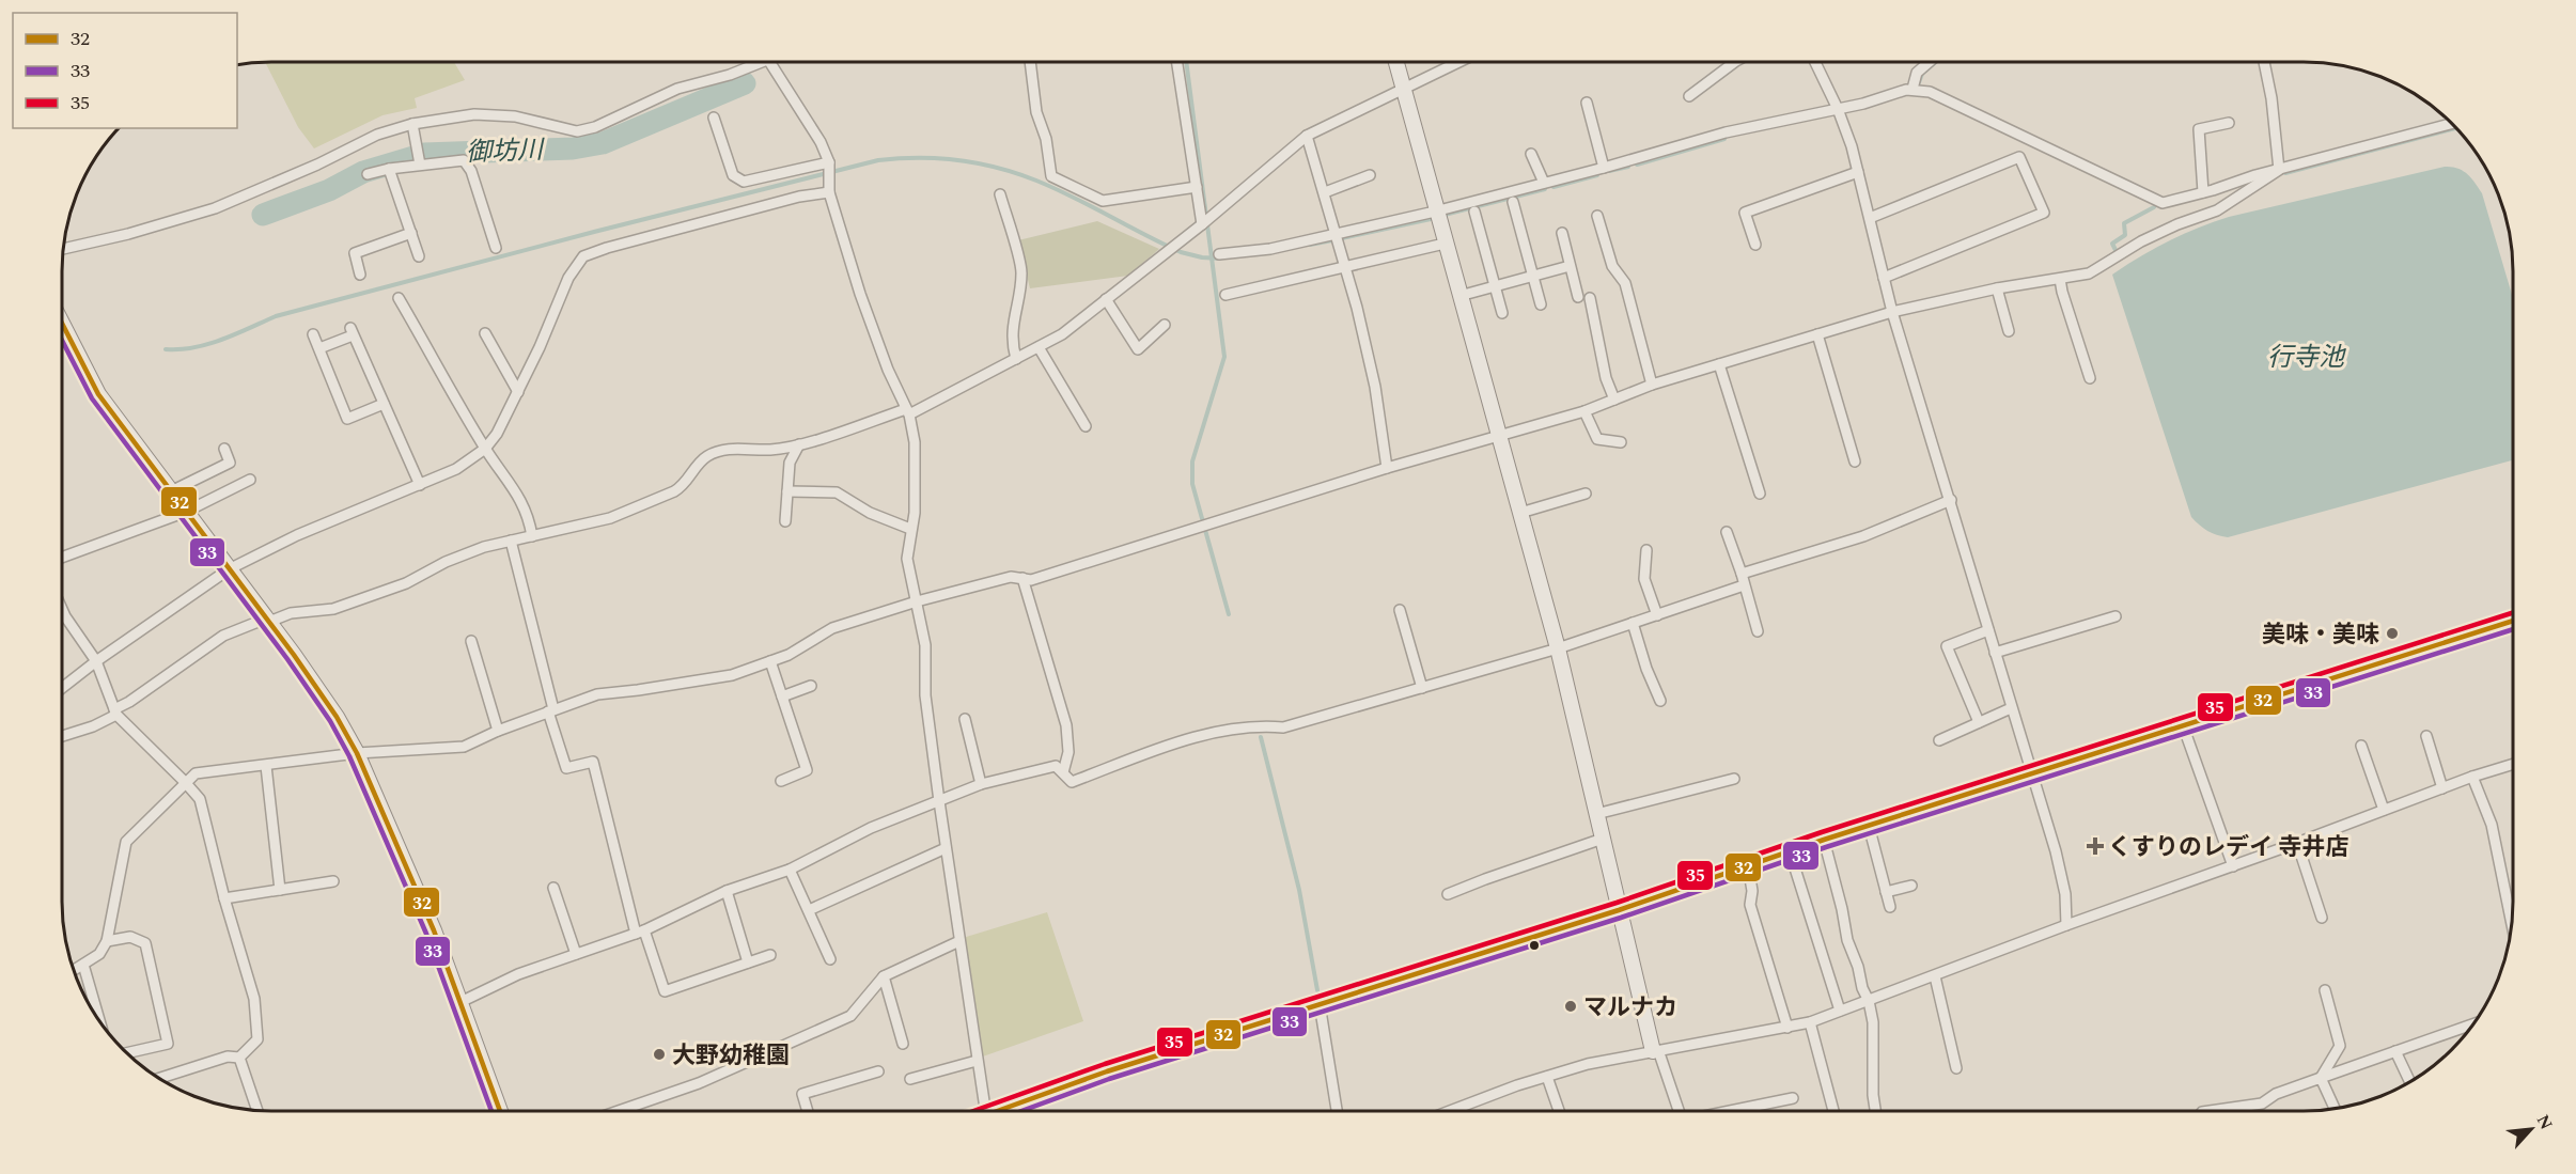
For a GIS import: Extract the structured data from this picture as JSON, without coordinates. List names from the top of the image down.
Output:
{
  "water": ["御坊川", "行寺池"],
  "places": {
    "other": ["美味・美味", "マルナカ", "大野幼稚園"],
    "health": ["くすりのレデイ 寺井店"]
  },
  "lines": ["transit line 32", "transit line 33", "transit line 35"],
  "legend": ["32", "33", "35"],
  "north": "top right"
}
